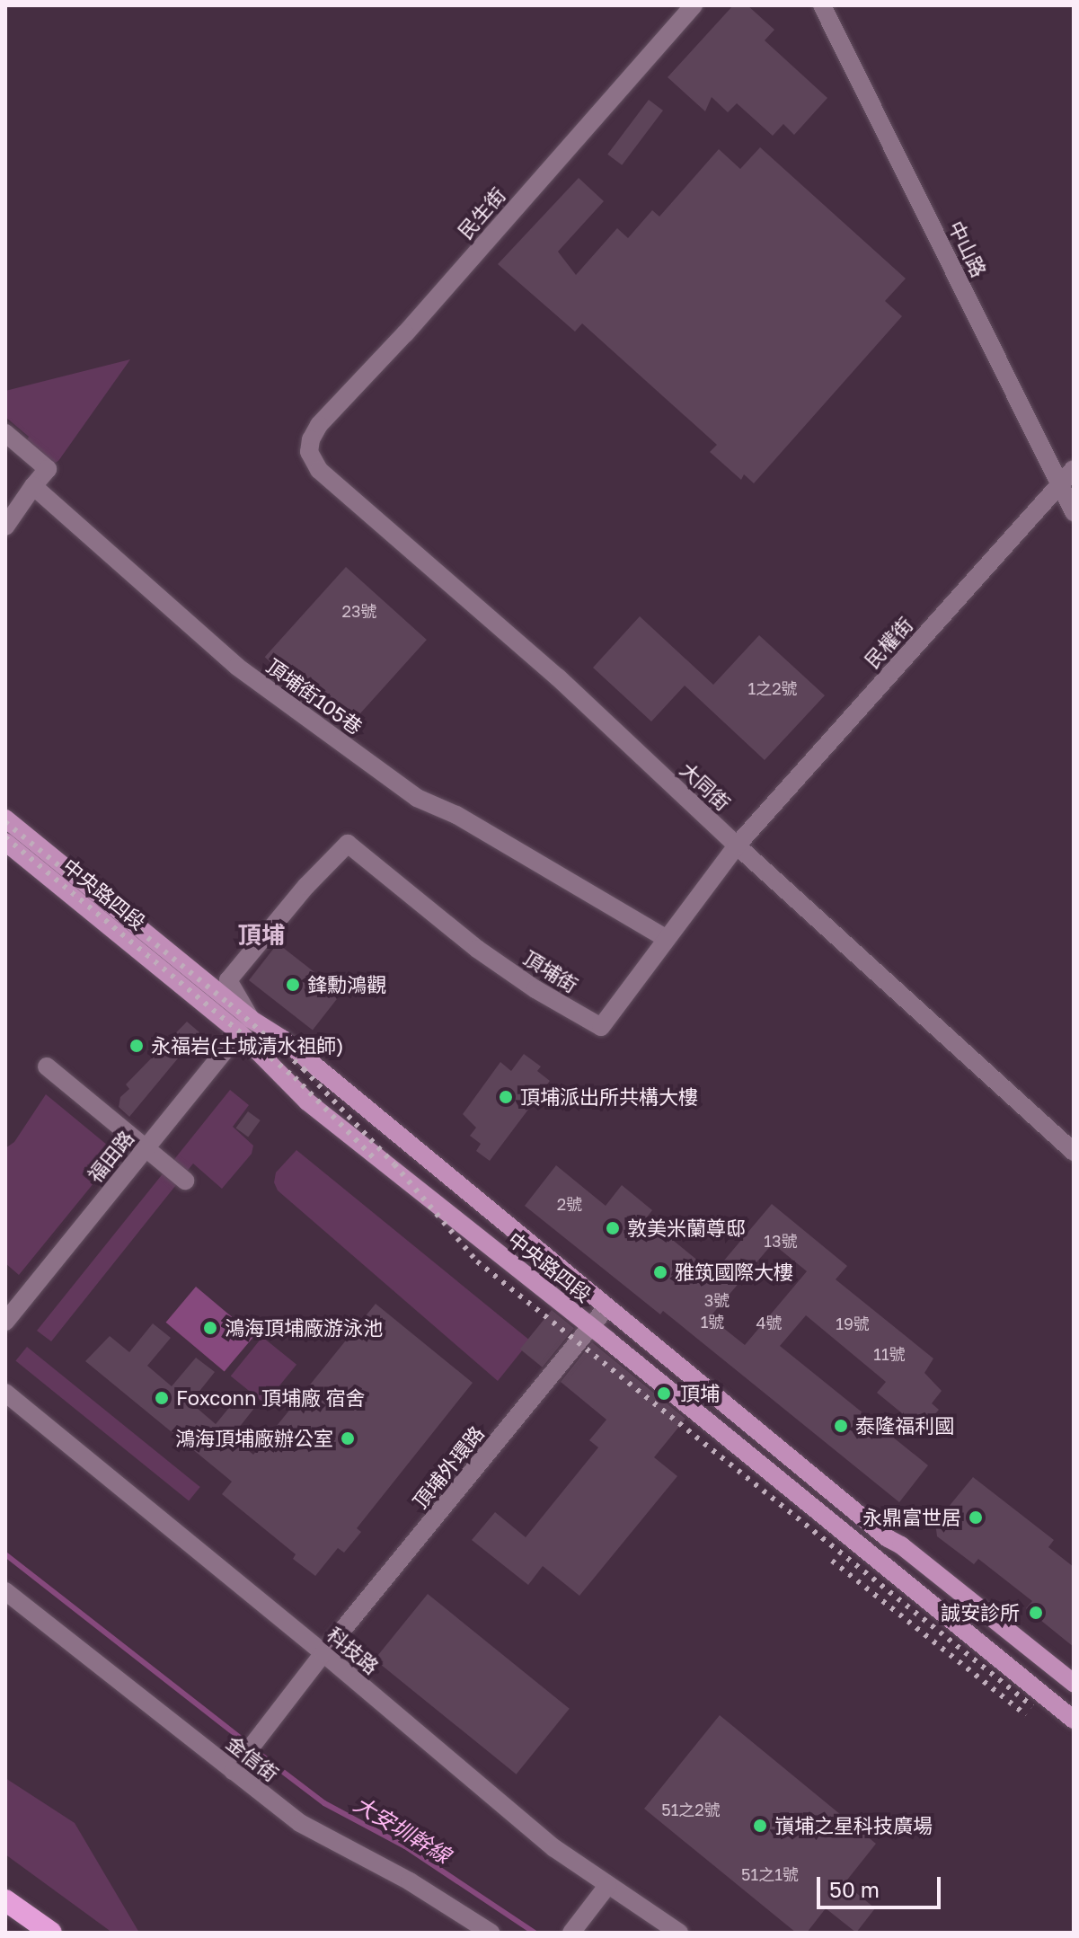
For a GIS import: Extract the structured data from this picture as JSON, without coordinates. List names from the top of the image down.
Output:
{
  "streets": {
    "main road": ["中央路四段"],
    "street": [
      "民生街",
      "中山路",
      "民權街",
      "頂埔街105巷",
      "大同街",
      "頂埔街",
      "福田路",
      "頂埔外環路",
      "科技路",
      "金信街"
    ]
  },
  "crossings": [
    ["民生街", "大同街"],
    ["中山路", "民權街"],
    ["民權街", "大同街"],
    ["民權街", "頂埔街"],
    ["頂埔街105巷", "頂埔街"],
    ["大同街", "頂埔街"],
    ["中央路四段", "頂埔街"],
    ["中央路四段", "福田路"],
    ["中央路四段", "頂埔外環路"],
    ["頂埔街", "福田路"],
    ["頂埔外環路", "科技路"],
    ["頂埔外環路", "金信街"]
  ],
  "districts": ["頂埔"],
  "water": ["大安圳幹線"],
  "places": [
    "鋒勳鴻觀",
    "永福岩(土城清水祖師)",
    "頂埔派出所共構大樓",
    "敦美米蘭尊邸",
    "雅筑國際大樓",
    "鴻海頂埔廠游泳池",
    "頂埔",
    "Foxconn 頂埔廠 宿舍",
    "泰隆福利國",
    "鴻海頂埔廠辦公室",
    "永鼎富世居",
    "誠安診所",
    "嵿埔之星科技廣場"
  ],
  "house_numbers": [
    "23號",
    "1之2號",
    "2號",
    "13號",
    "3號",
    "1號",
    "4號",
    "19號",
    "11號",
    "51之2號",
    "51之1號"
  ],
  "scale_bar": "50 m"
}
